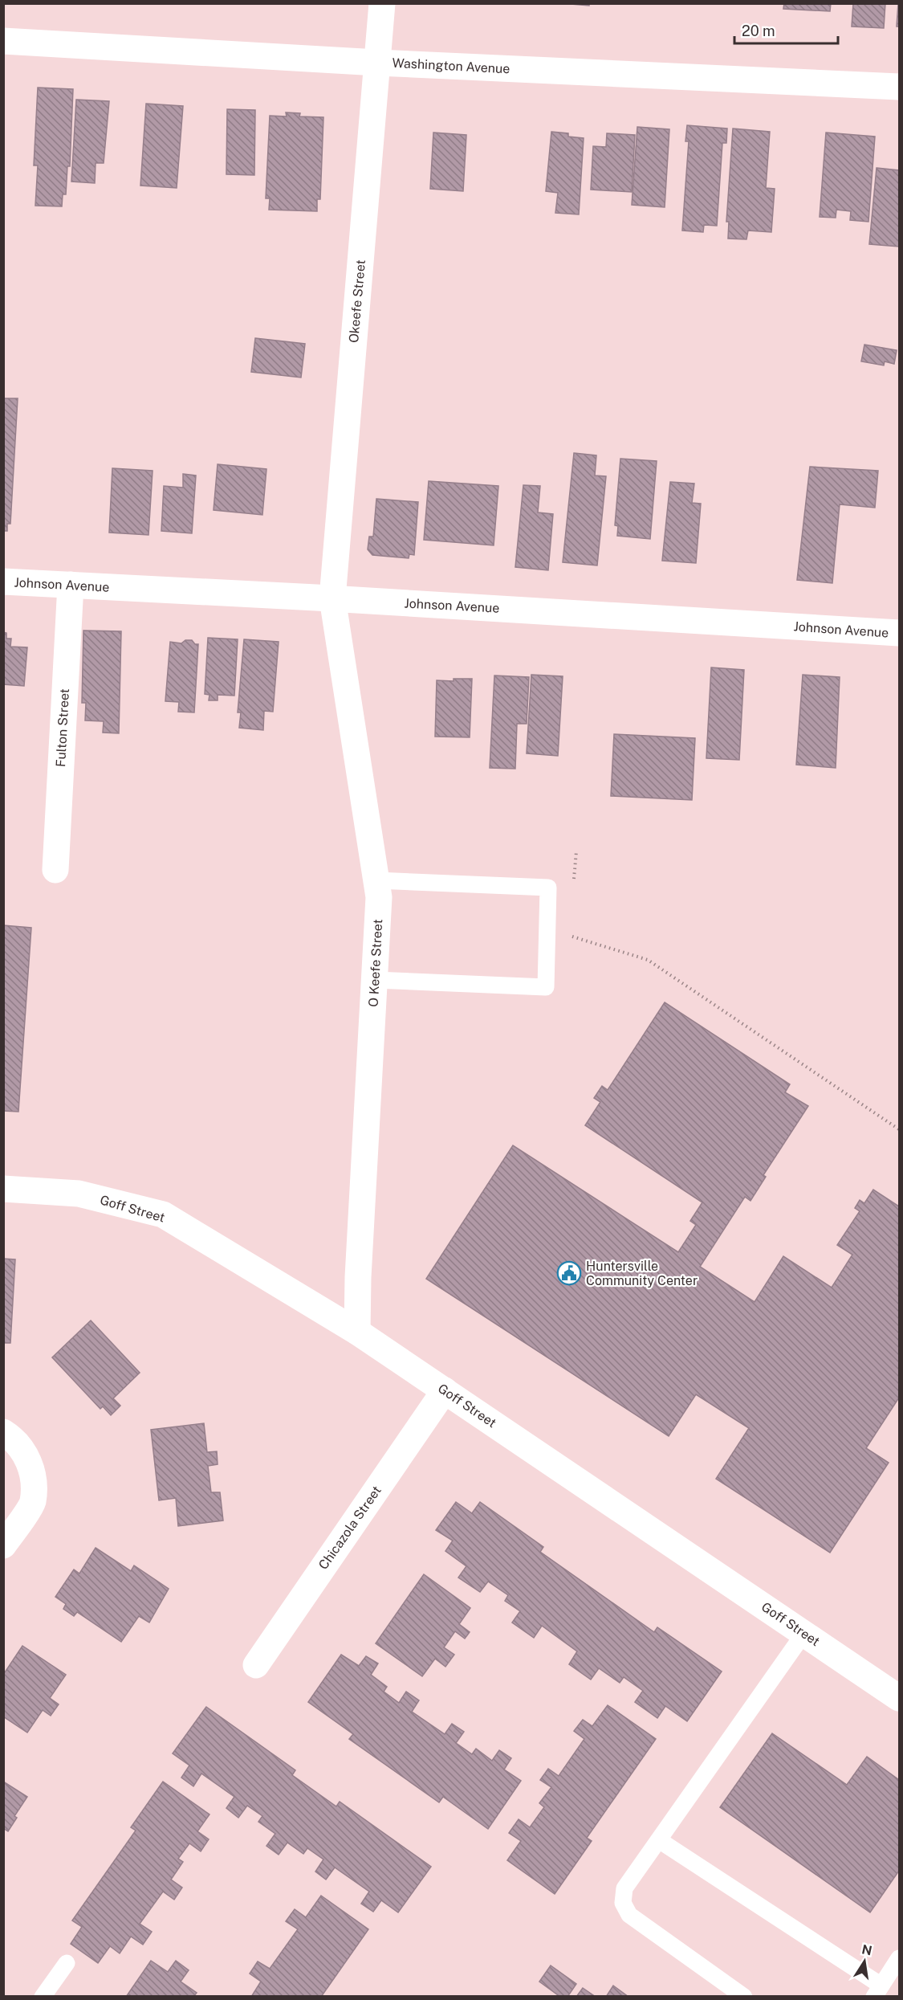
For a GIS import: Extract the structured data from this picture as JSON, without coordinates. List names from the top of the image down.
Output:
{
  "streets": {
    "street": [
      "Washington Avenue",
      "Okeefe Street",
      "Johnson Avenue",
      "Fulton Street",
      "O Keefe Street",
      "Goff Street",
      "Chicazola Street"
    ]
  },
  "crossings": [
    ["Washington Avenue", "Okeefe Street"],
    ["Okeefe Street", "Johnson Avenue"],
    ["Okeefe Street", "O Keefe Street"],
    ["Johnson Avenue", "Fulton Street"],
    ["Johnson Avenue", "O Keefe Street"],
    ["O Keefe Street", "Goff Street"],
    ["Goff Street", "Chicazola Street"]
  ],
  "places": {
    "public building": ["Huntersville Community Center"]
  },
  "scale_bar": "20 m",
  "north": "top"
}
